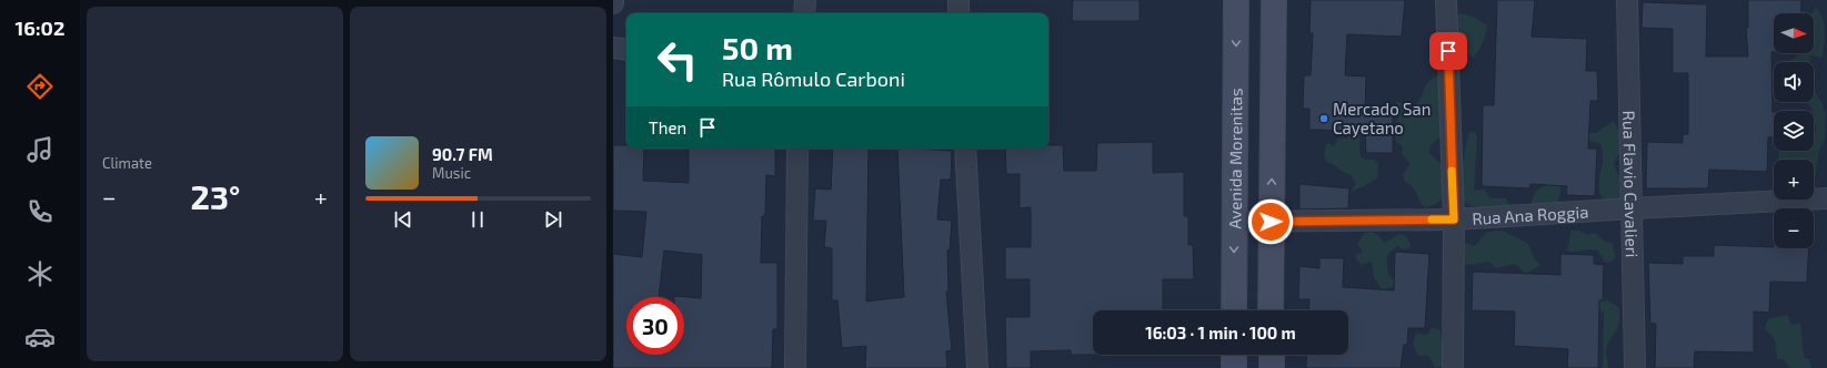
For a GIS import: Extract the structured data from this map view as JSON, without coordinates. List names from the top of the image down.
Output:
{
  "streets": {
    "main road": ["Avenida Morenitas"],
    "street": ["Rua Flavio Cavalieri", "Rua Ana Roggia"]
  },
  "crossings": [
    ["Avenida Morenitas", "Rua Ana Roggia"],
    ["Rua Flavio Cavalieri", "Rua Ana Roggia"]
  ],
  "places": ["Mercado San Cayetano"],
  "north": "right",
  "page": {
    "tabs": "16:02",
    "tile": "Climate",
    "map_buttons": ["+", "−"],
    "turn": ["50 m", "Rua Rômulo Carboni"],
    "then": "Then",
    "song": ["90.7 FM", "Music"],
    "heat": ["−", "23°", "+"],
    "limit": "30",
    "trip": "16:03 · 1 min · 100 m"
  }
}
